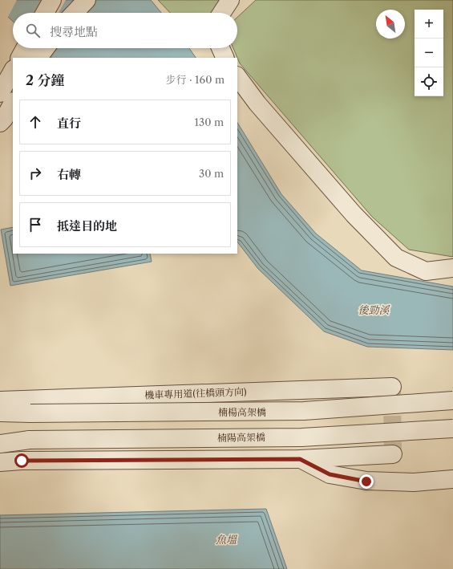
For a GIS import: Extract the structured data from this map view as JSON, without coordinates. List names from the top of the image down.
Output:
{
  "streets": {
    "street": ["機車專用道(往橋頭方向)", "楠楊高架橋", "楠陽高架橋"]
  },
  "water": ["後勁溪", "魚塭"],
  "north": "top left",
  "page": {
    "map_buttons": ["+", "−"],
    "search": "搜尋地點",
    "heading": ["2 分鐘", "步行 · 160 m"],
    "list": [
      ["直行", "130 m"],
      ["右轉", "30 m"],
      "抵達目的地"
    ]
  }
}
